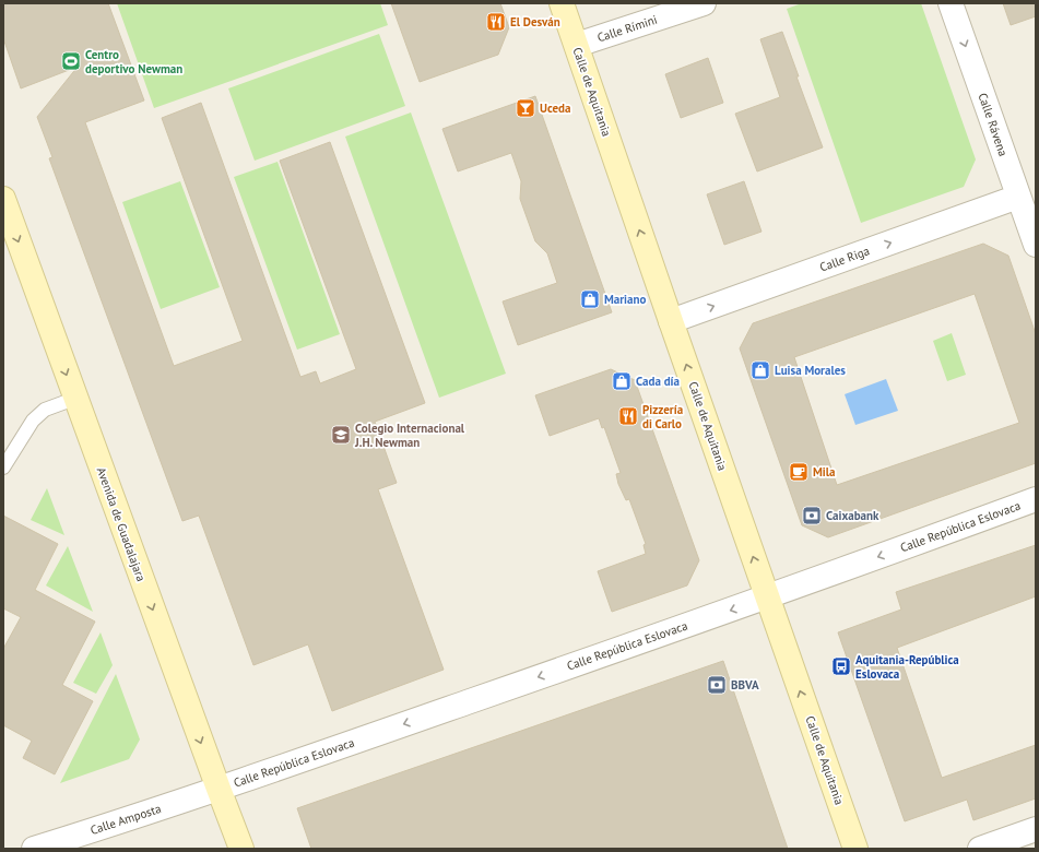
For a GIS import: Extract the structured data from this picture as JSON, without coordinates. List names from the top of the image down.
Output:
{
  "streets": {
    "street": [
      "Calle Rímini",
      "Calle de Aquitania",
      "Calle Rávena",
      "Calle Riga",
      "Avenida de Guadalajara",
      "Calle República Eslovaca",
      "Calle Amposta"
    ]
  },
  "crossings": [
    ["Calle Rímini", "Calle de Aquitania"],
    ["Calle de Aquitania", "Calle Riga"],
    ["Calle de Aquitania", "Calle República Eslovaca"],
    ["Calle Rávena", "Calle Riga"],
    ["Avenida de Guadalajara", "Calle República Eslovaca"],
    ["Avenida de Guadalajara", "Calle Amposta"],
    ["Calle República Eslovaca", "Calle Amposta"]
  ],
  "one_way": [
    "Calle de Aquitania",
    "Calle Rávena",
    "Calle Riga",
    "Avenida de Guadalajara",
    "Calle República Eslovaca"
  ],
  "places": {
    "restaurant": ["El Desván", "Pizzería di Carlo"],
    "sports": ["Centro deportivo Newman"],
    "bar": ["Uceda"],
    "shop": ["Mariano", "Luisa Morales", "Cada día"],
    "school or university": ["Colegio Internacional J.H. Newman"],
    "cafe": ["Mila"],
    "bank": ["Caixabank", "BBVA"],
    "bus stop": ["Aquitania-República Eslovaca"]
  }
}
